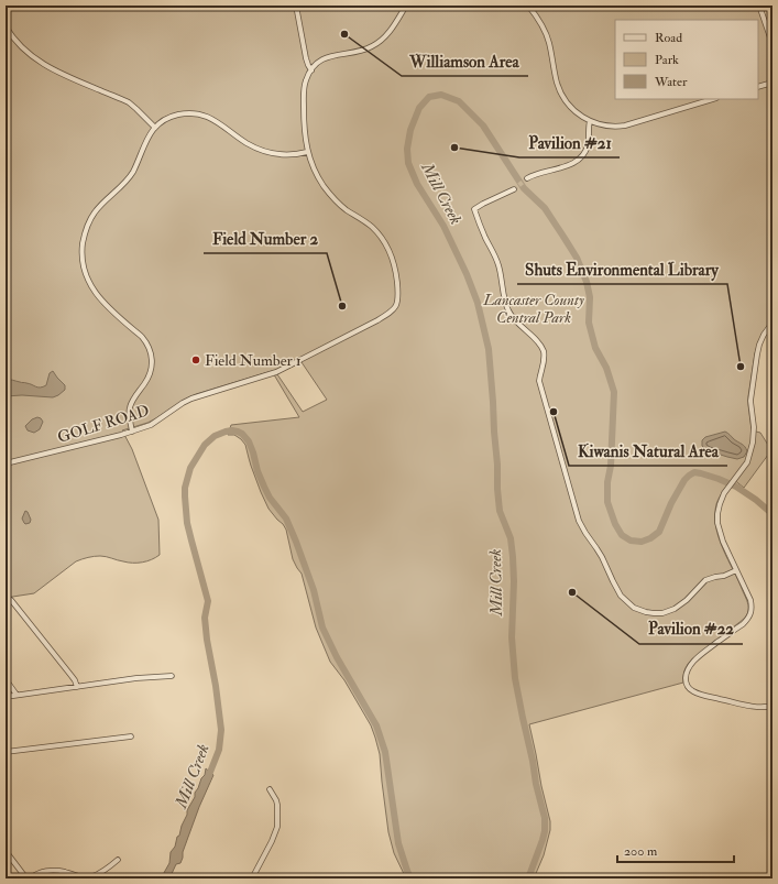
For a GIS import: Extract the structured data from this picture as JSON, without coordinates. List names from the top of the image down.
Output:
{
  "streets": {
    "street": ["GOLF ROAD"]
  },
  "water": ["Mill Creek"],
  "parks": ["Lancaster County Central Park"],
  "places": [
    "Williamson Area",
    "Pavilion #21",
    "Field Number 2",
    "Field Number 1",
    "Shuts Environmental Library",
    "Kiwanis Natural Area",
    "Pavilion #22"
  ],
  "legend": ["Road", "Park", "Water"],
  "scale_bar": "200 m"
}
